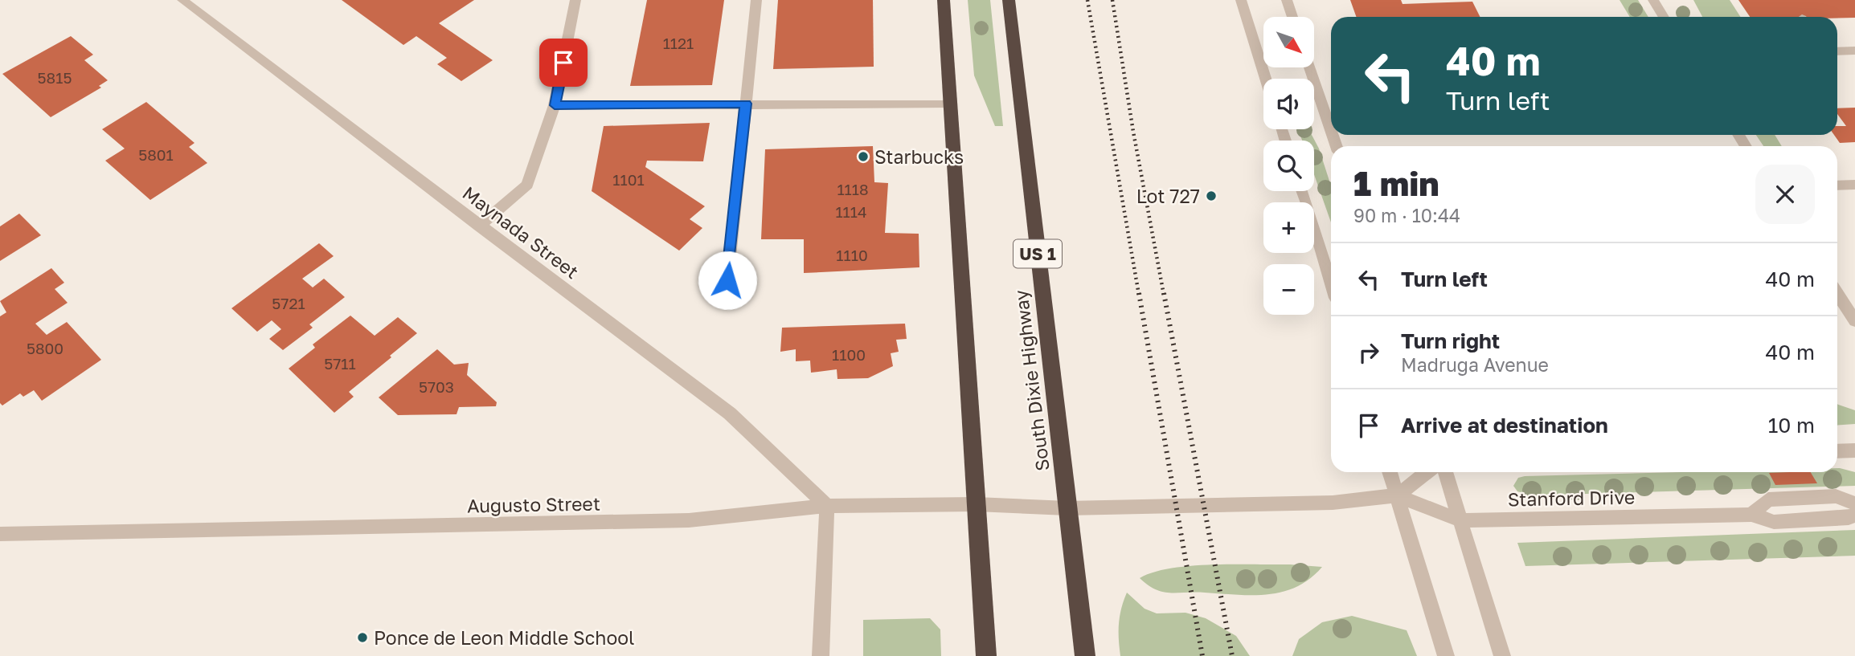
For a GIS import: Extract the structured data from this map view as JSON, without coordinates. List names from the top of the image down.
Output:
{
  "streets": {
    "highway": ["US 1", "South Dixie Highway"],
    "street": ["Maynada Street", "Stanford Drive", "Augusto Street"]
  },
  "crossings": [
    ["Maynada Street", "Augusto Street"],
    ["South Dixie Highway", "Stanford Drive"],
    ["South Dixie Highway", "Augusto Street"],
    ["Stanford Drive", "Augusto Street"]
  ],
  "places": ["Starbucks", "Lot 727", "Ponce de Leon Middle School"],
  "house_numbers": [
    "1121",
    "5815",
    "5801",
    "1101",
    "1118",
    "1114",
    "1110",
    "5721",
    "5800",
    "1100",
    "5711",
    "5703"
  ],
  "north": "bottom right",
  "page": {
    "map_buttons": ["+", "−"],
    "turn": ["40 m", "Turn left"],
    "heading": ["1 min", "90 m · 10:44"],
    "list": [
      {
        "name": "Turn left",
        "value": "40 m"
      },
      {
        "name": "Turn right",
        "note": "Madruga Avenue",
        "value": "40 m"
      },
      {
        "name": "Arrive at destination",
        "value": "10 m"
      }
    ]
  }
}
